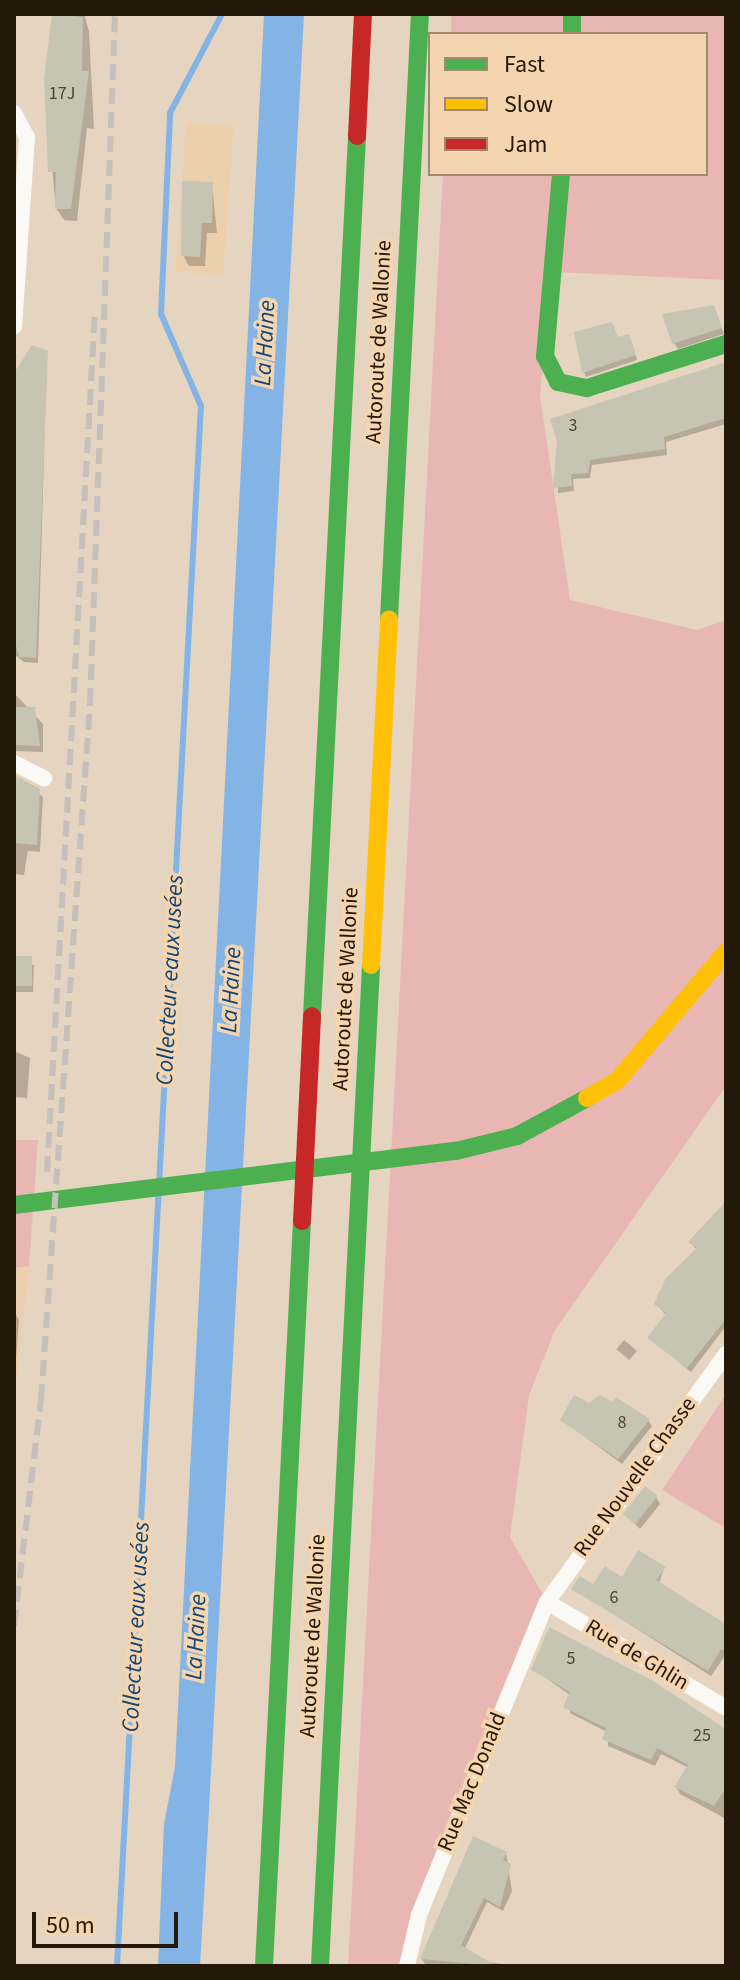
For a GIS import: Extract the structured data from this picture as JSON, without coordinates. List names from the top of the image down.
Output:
{
  "streets": {
    "main road": ["Autoroute de Wallonie"],
    "street": ["Rue Nouvelle Chasse", "Rue de Ghlin", "Rue Mac Donald"]
  },
  "crossings": [
    ["Rue Nouvelle Chasse", "Rue de Ghlin"],
    ["Rue Nouvelle Chasse", "Rue Mac Donald"],
    ["Rue de Ghlin", "Rue Mac Donald"]
  ],
  "water": ["La Haine", "Collecteur eaux usées"],
  "house_numbers": [
    "17J",
    "3",
    "8",
    "6",
    "5",
    "25"
  ],
  "legend": ["Fast", "Slow", "Jam"],
  "scale_bar": "50 m"
}
